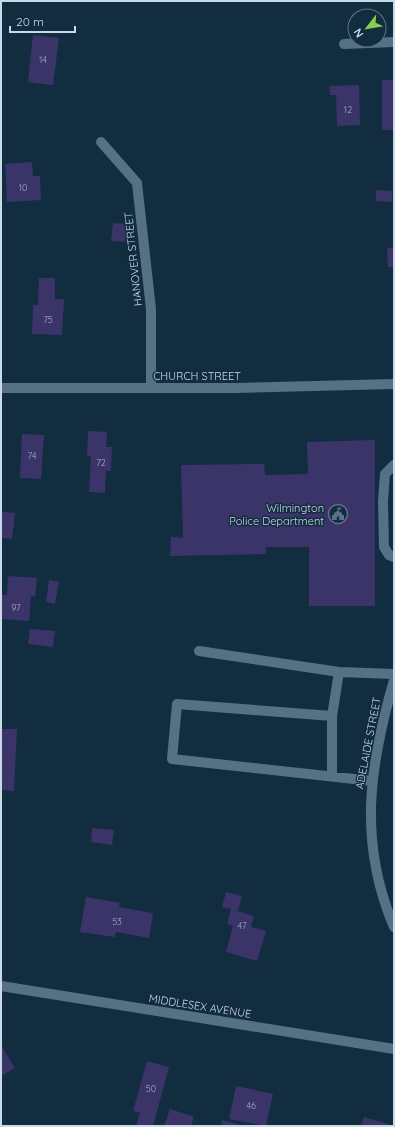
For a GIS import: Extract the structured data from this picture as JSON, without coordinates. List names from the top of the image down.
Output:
{
  "streets": {
    "street": [
      "HANOVER STREET",
      "CHURCH STREET",
      "ADELAIDE STREET",
      "MIDDLESEX AVENUE"
    ]
  },
  "crossings": [
    ["HANOVER STREET", "CHURCH STREET"]
  ],
  "places": {
    "public building": ["Wilmington Police Department"]
  },
  "house_numbers": [
    "14",
    "12",
    "10",
    "75",
    "74",
    "72",
    "97",
    "53",
    "47",
    "50",
    "46"
  ],
  "scale_bar": "20 m",
  "north": "bottom left"
}
